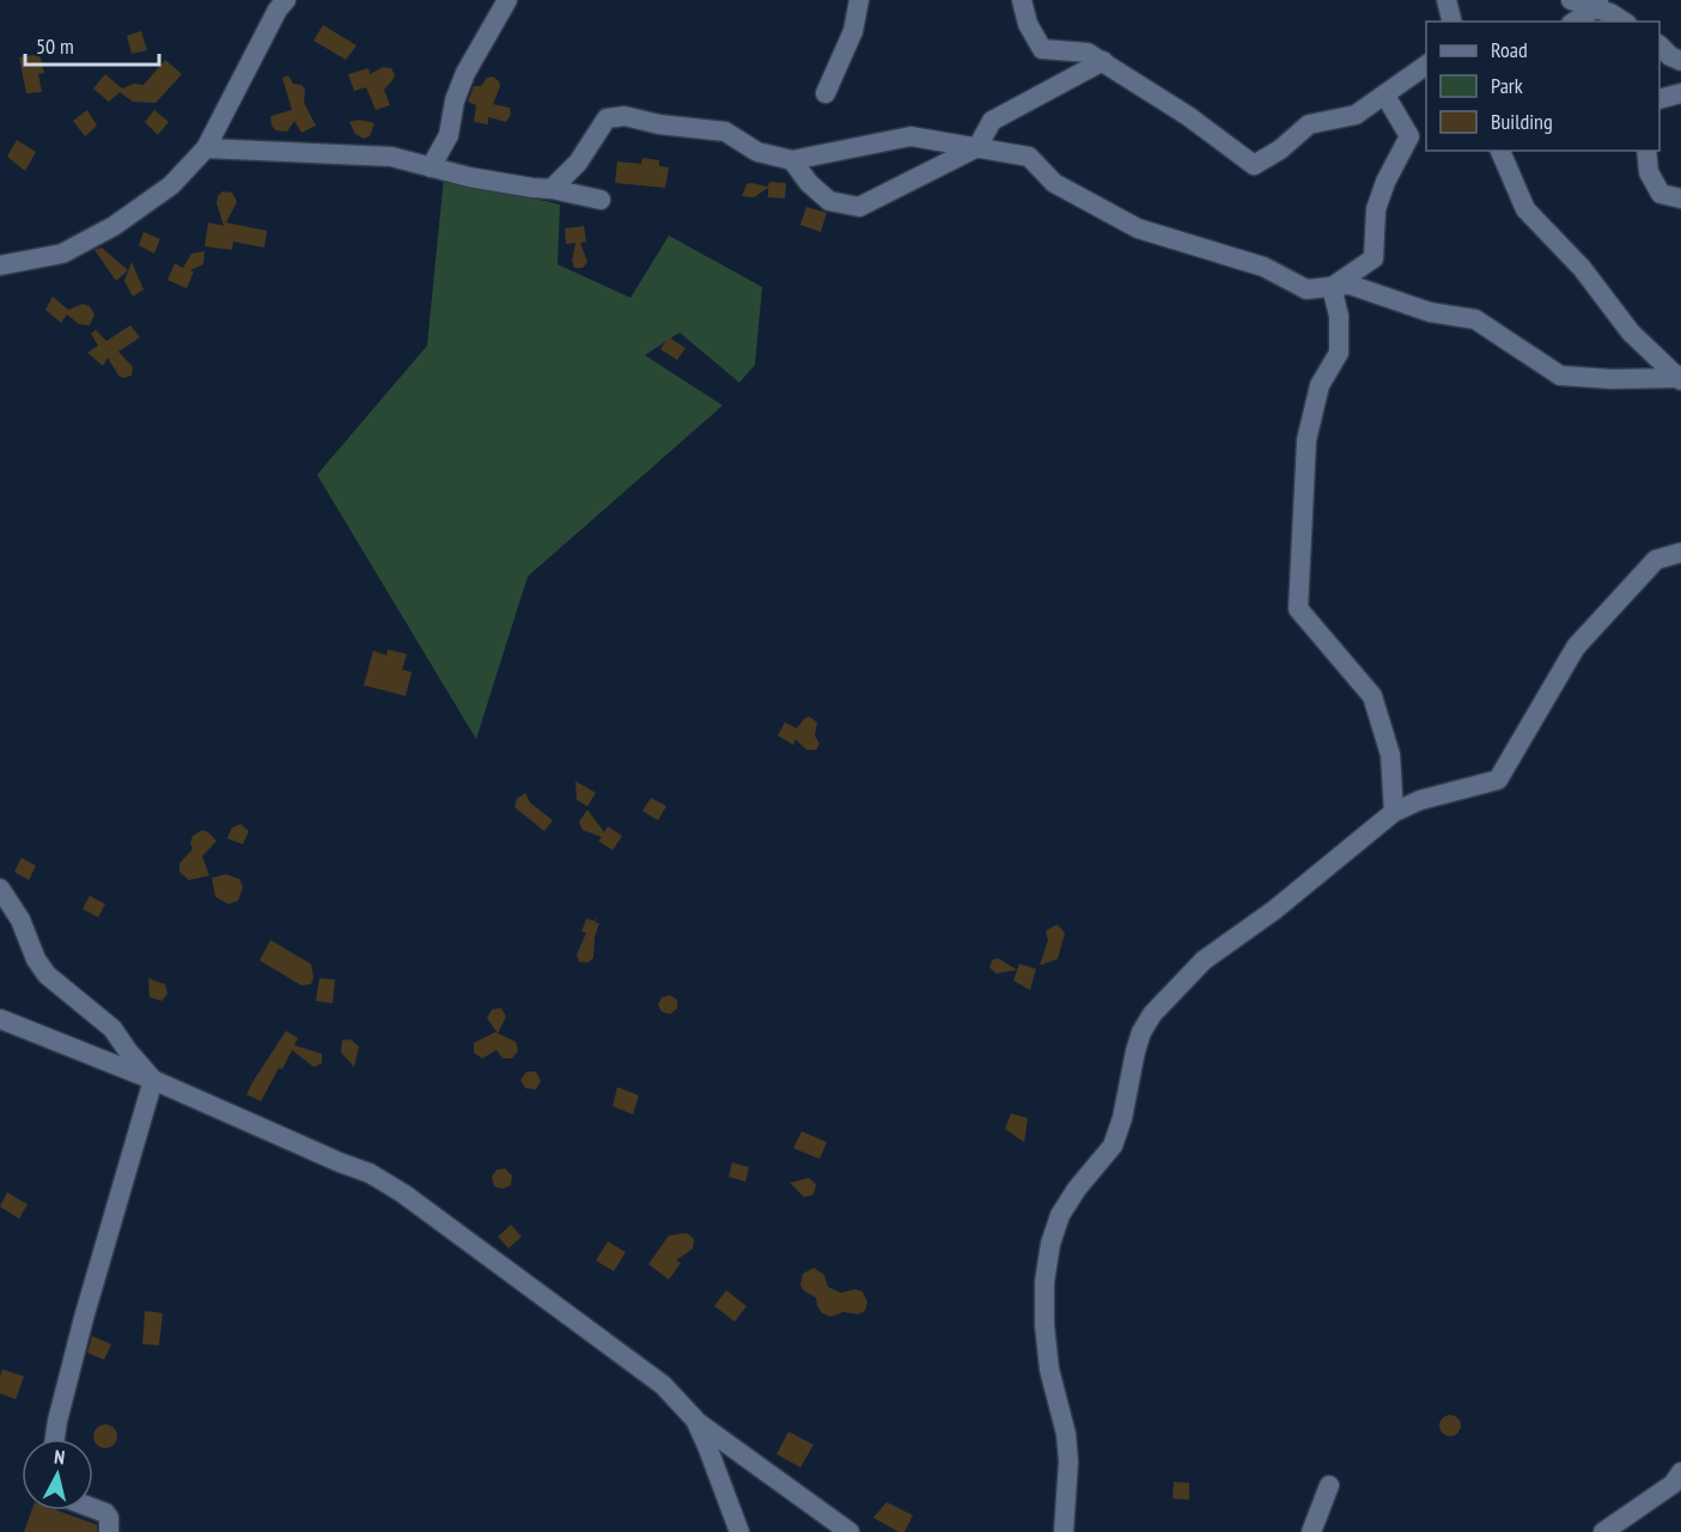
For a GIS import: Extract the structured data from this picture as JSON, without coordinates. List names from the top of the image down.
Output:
{
  "legend": ["Road", "Park", "Building"],
  "scale_bar": "50 m",
  "north": "top"
}
